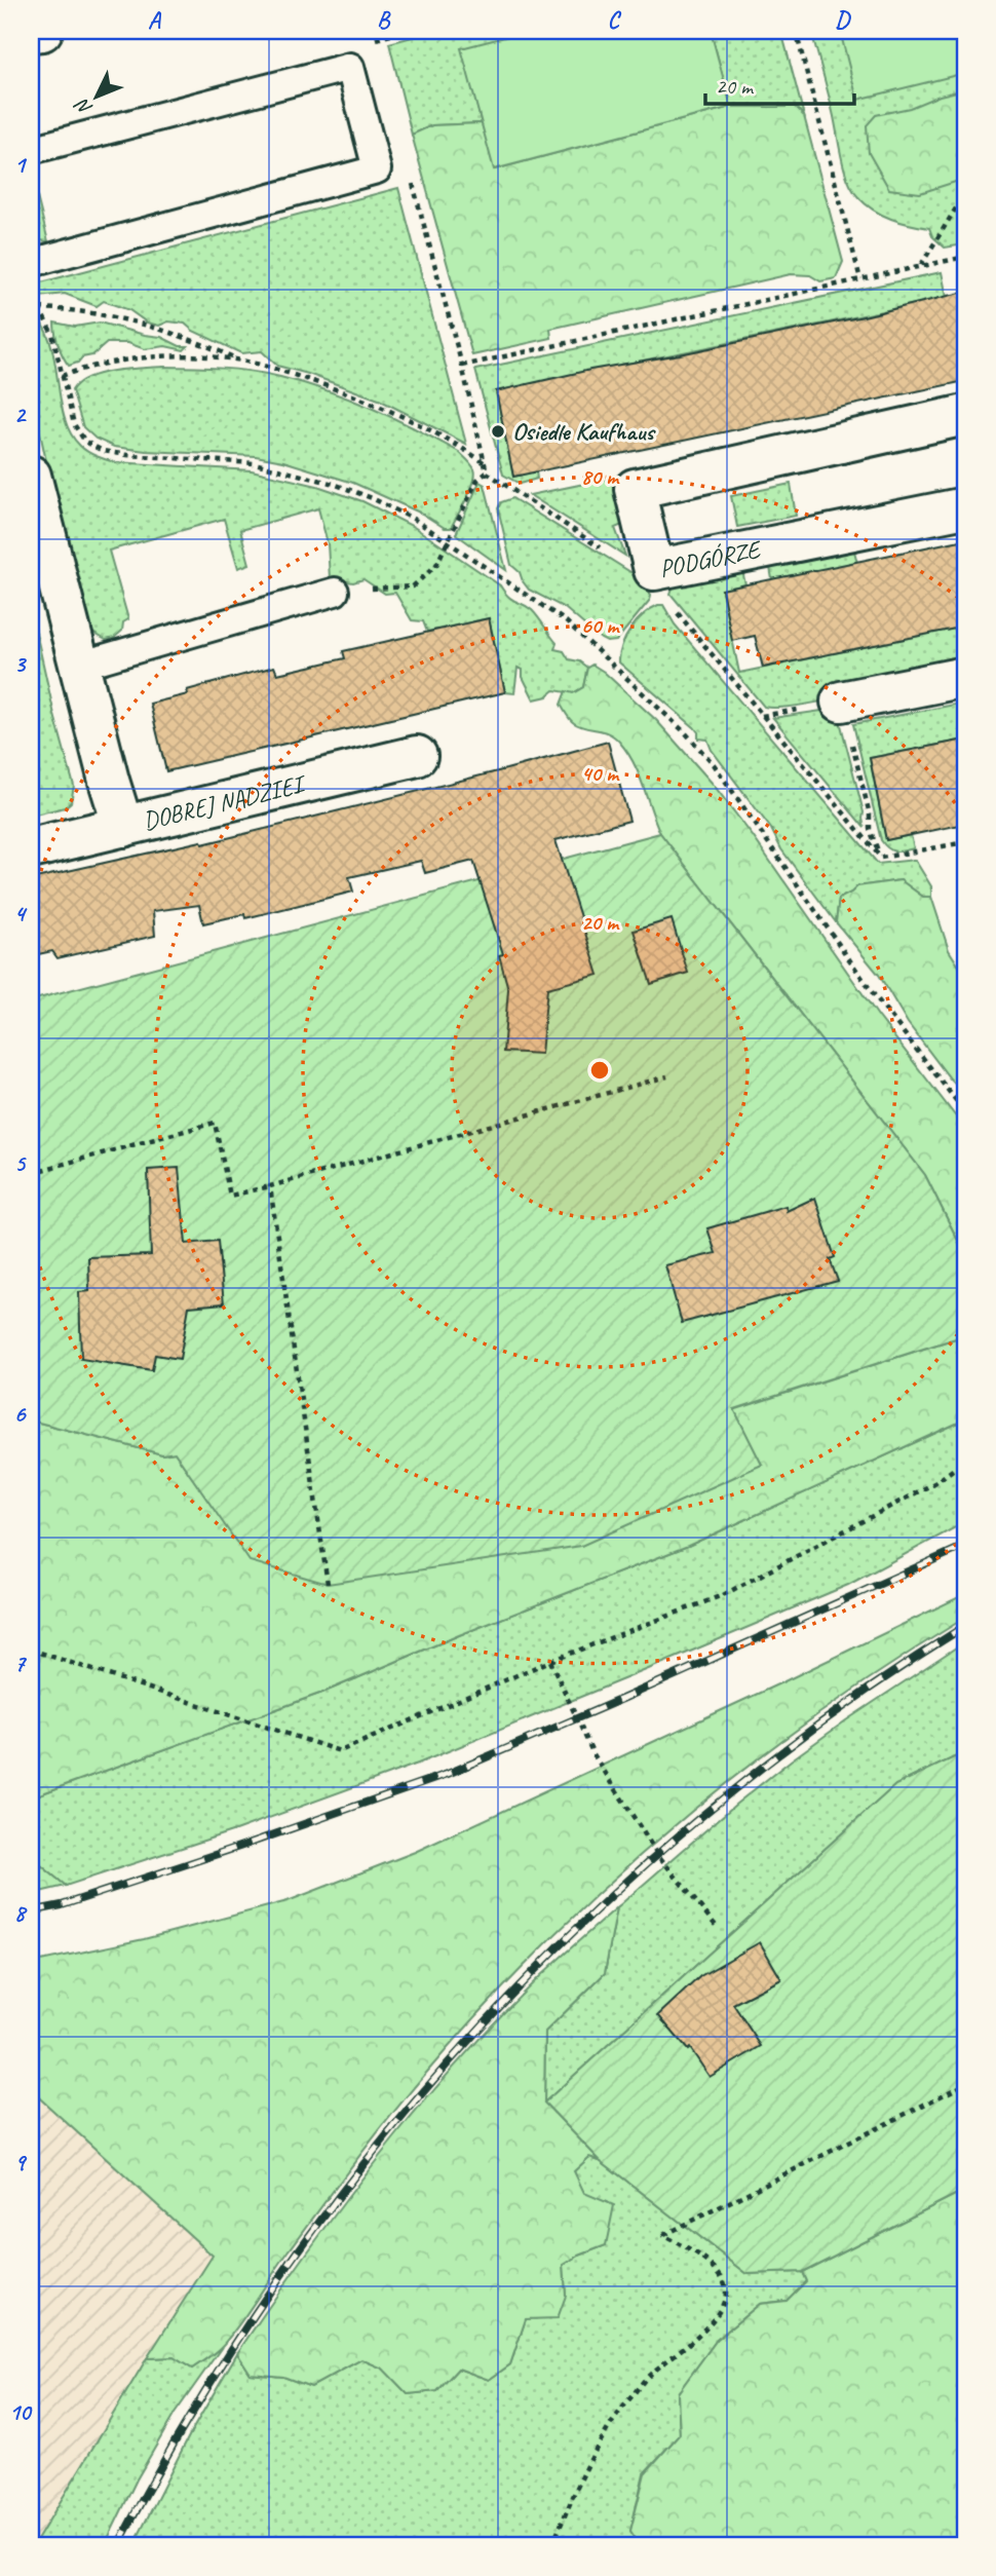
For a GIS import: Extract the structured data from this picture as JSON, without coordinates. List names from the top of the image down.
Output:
{
  "streets": {
    "street": ["PODGÓRZE", "DOBREJ NADZIEI"]
  },
  "places": ["Osiedle Kaufhaus"],
  "scale_bar": "20 m",
  "north": "bottom left",
  "grid": {
    "columns": [
      "A",
      "B",
      "C",
      "D"
    ],
    "rows": [
      "1",
      "2",
      "3",
      "4",
      "5",
      "6",
      "7",
      "8",
      "9",
      "10"
    ]
  },
  "rings": [
    "80 m",
    "60 m",
    "40 m",
    "20 m"
  ]
}
